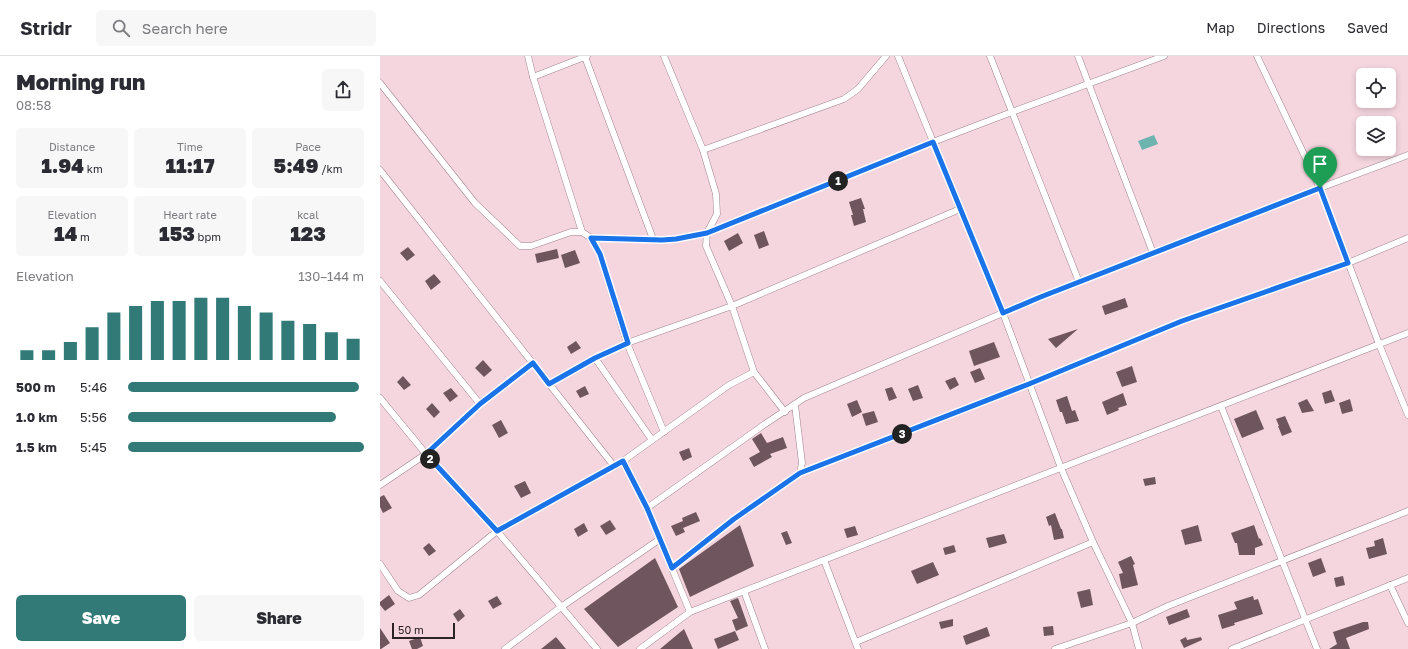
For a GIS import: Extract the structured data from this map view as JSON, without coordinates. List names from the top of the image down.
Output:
{
  "scale_bar": "50 m",
  "page": {
    "header": "Stridr",
    "search": "Search here",
    "nav": ["Map", "Directions", "Saved"],
    "heading": ["Morning run", "08:58"],
    "stats": [
      ["Distance", "1.94 km"],
      ["Time", "11:17"],
      ["Pace", "5:49 /km"],
      ["Elevation", "14 m"],
      ["Heart rate", "153 bpm"],
      ["kcal", "123"]
    ],
    "pins": ["1", "3", "2"],
    "chart": ["Elevation", "130–144 m"],
    "list": [
      {
        "name": "500 m",
        "note": "5:46"
      },
      {
        "name": "1.0 km",
        "note": "5:56"
      },
      {
        "name": "1.5 km",
        "note": "5:45"
      }
    ],
    "buttons": ["Save", "Share"],
    "scale": "50 m"
  }
}
